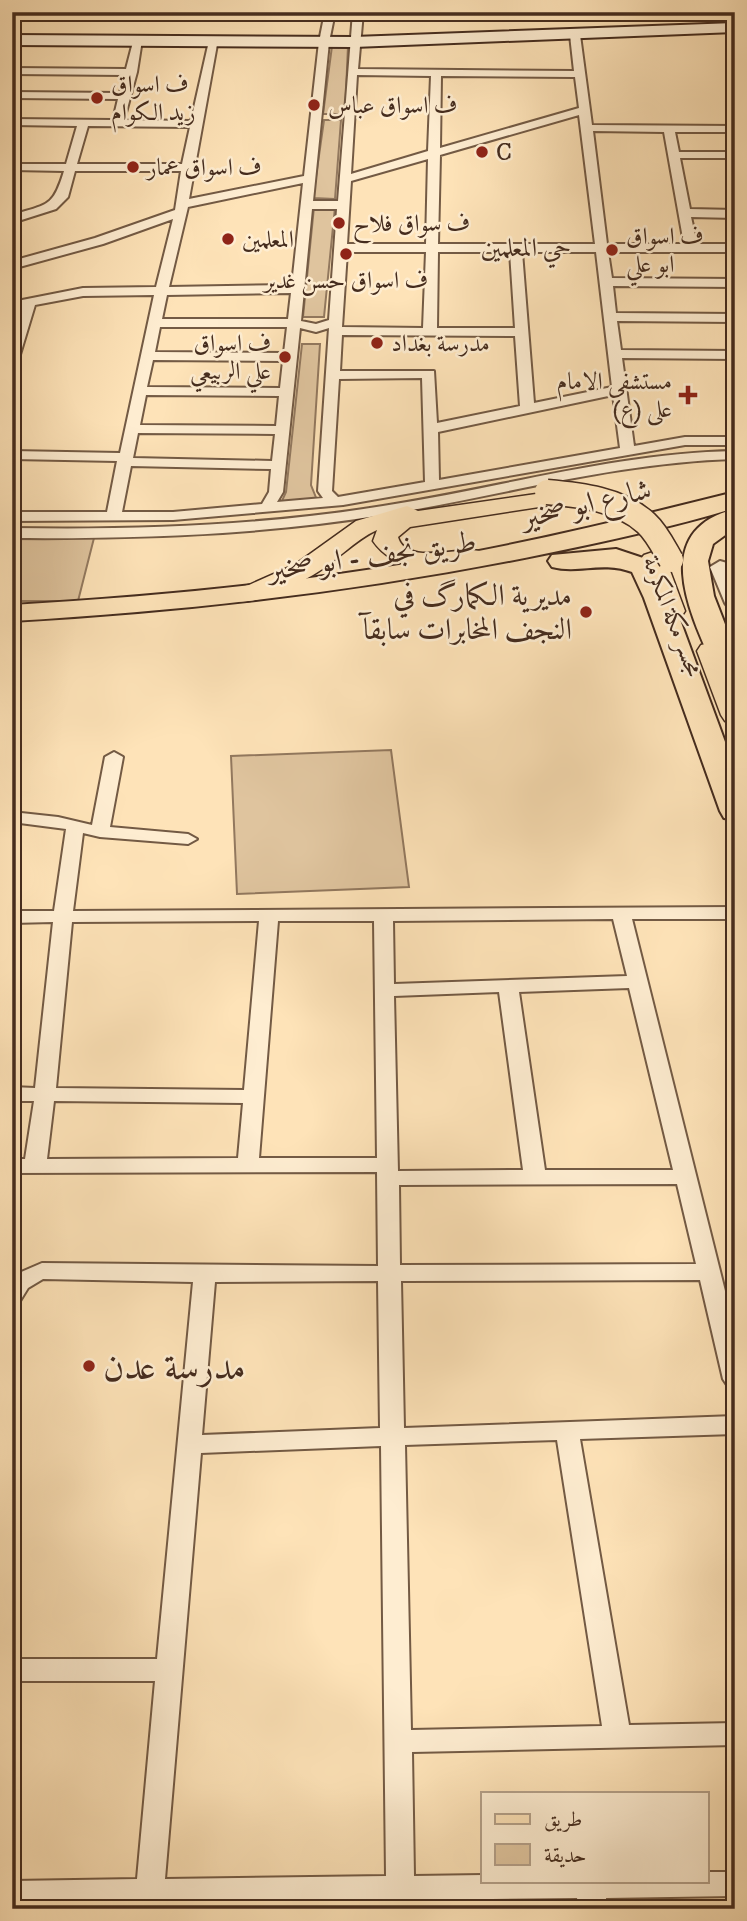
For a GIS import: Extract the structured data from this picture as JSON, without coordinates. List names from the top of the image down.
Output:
{
  "streets": {
    "highway": ["شارع ابو صخير", "طريق نجف - ابو صخير"],
    "main road": ["مجسر مكة المكرمة"]
  },
  "crossings": [
    ["شارع ابو صخير", "مجسر مكة المكرمة"]
  ],
  "districts": ["حي المعلمين"],
  "places": {
    "other": [
      "ف اسواق زيد الكوام",
      "ف اسواق عباس",
      "C",
      "ف اسواق عمار",
      "ف سواق فلاح",
      "المعلمين",
      "ف اسواق ابو علي",
      "ف اسواق حسن غدير",
      "مدرسة بغداد",
      "ف اسواق علي الربيعي",
      "مديرية الكمارگ في النجف المخابرات سابقآ",
      "مدرسة عدن"
    ],
    "health": ["مستشفی الامام علی (ع)"]
  },
  "legend": ["طريق", "حديقة"]
}
